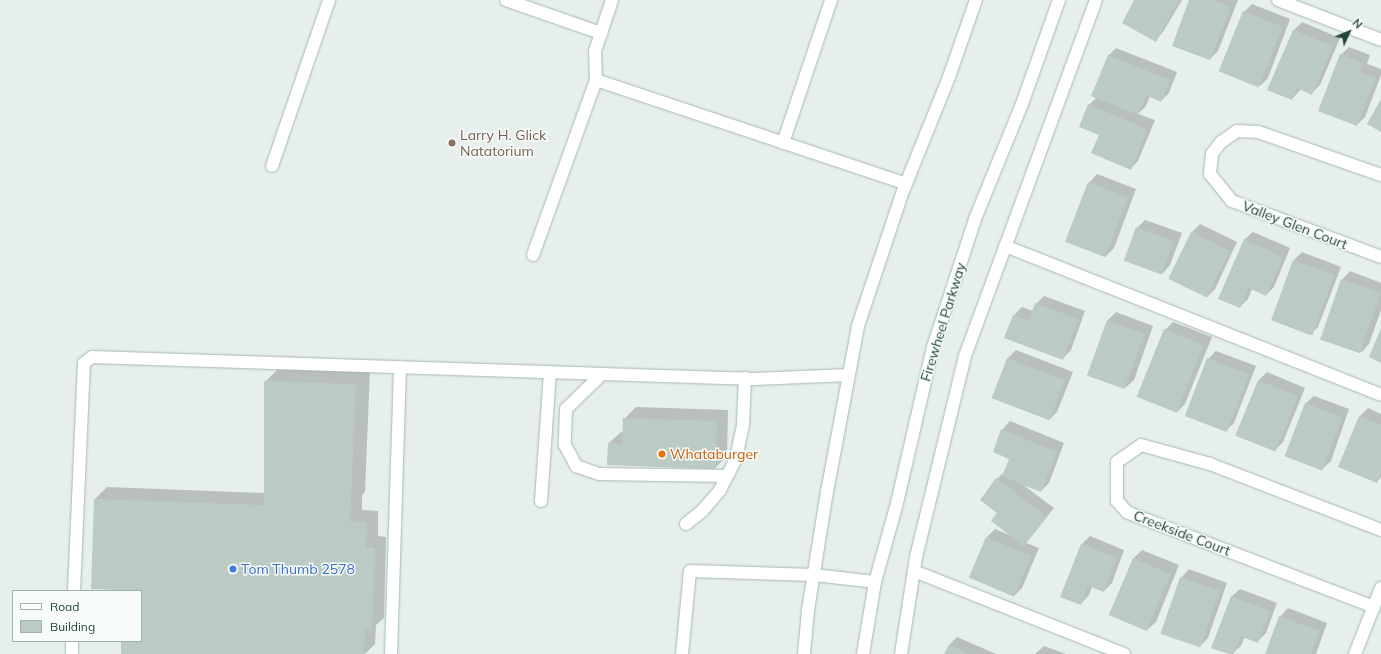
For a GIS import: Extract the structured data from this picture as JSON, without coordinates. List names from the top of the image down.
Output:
{
  "streets": {
    "main road": ["Valley Glen Court", "Firewheel Parkway", "Creekside Court"]
  },
  "places": ["Larry H. Glick Natatorium", "Whataburger", "Tom Thumb 2578"],
  "legend": ["Road", "Building"],
  "north": "top right"
}
